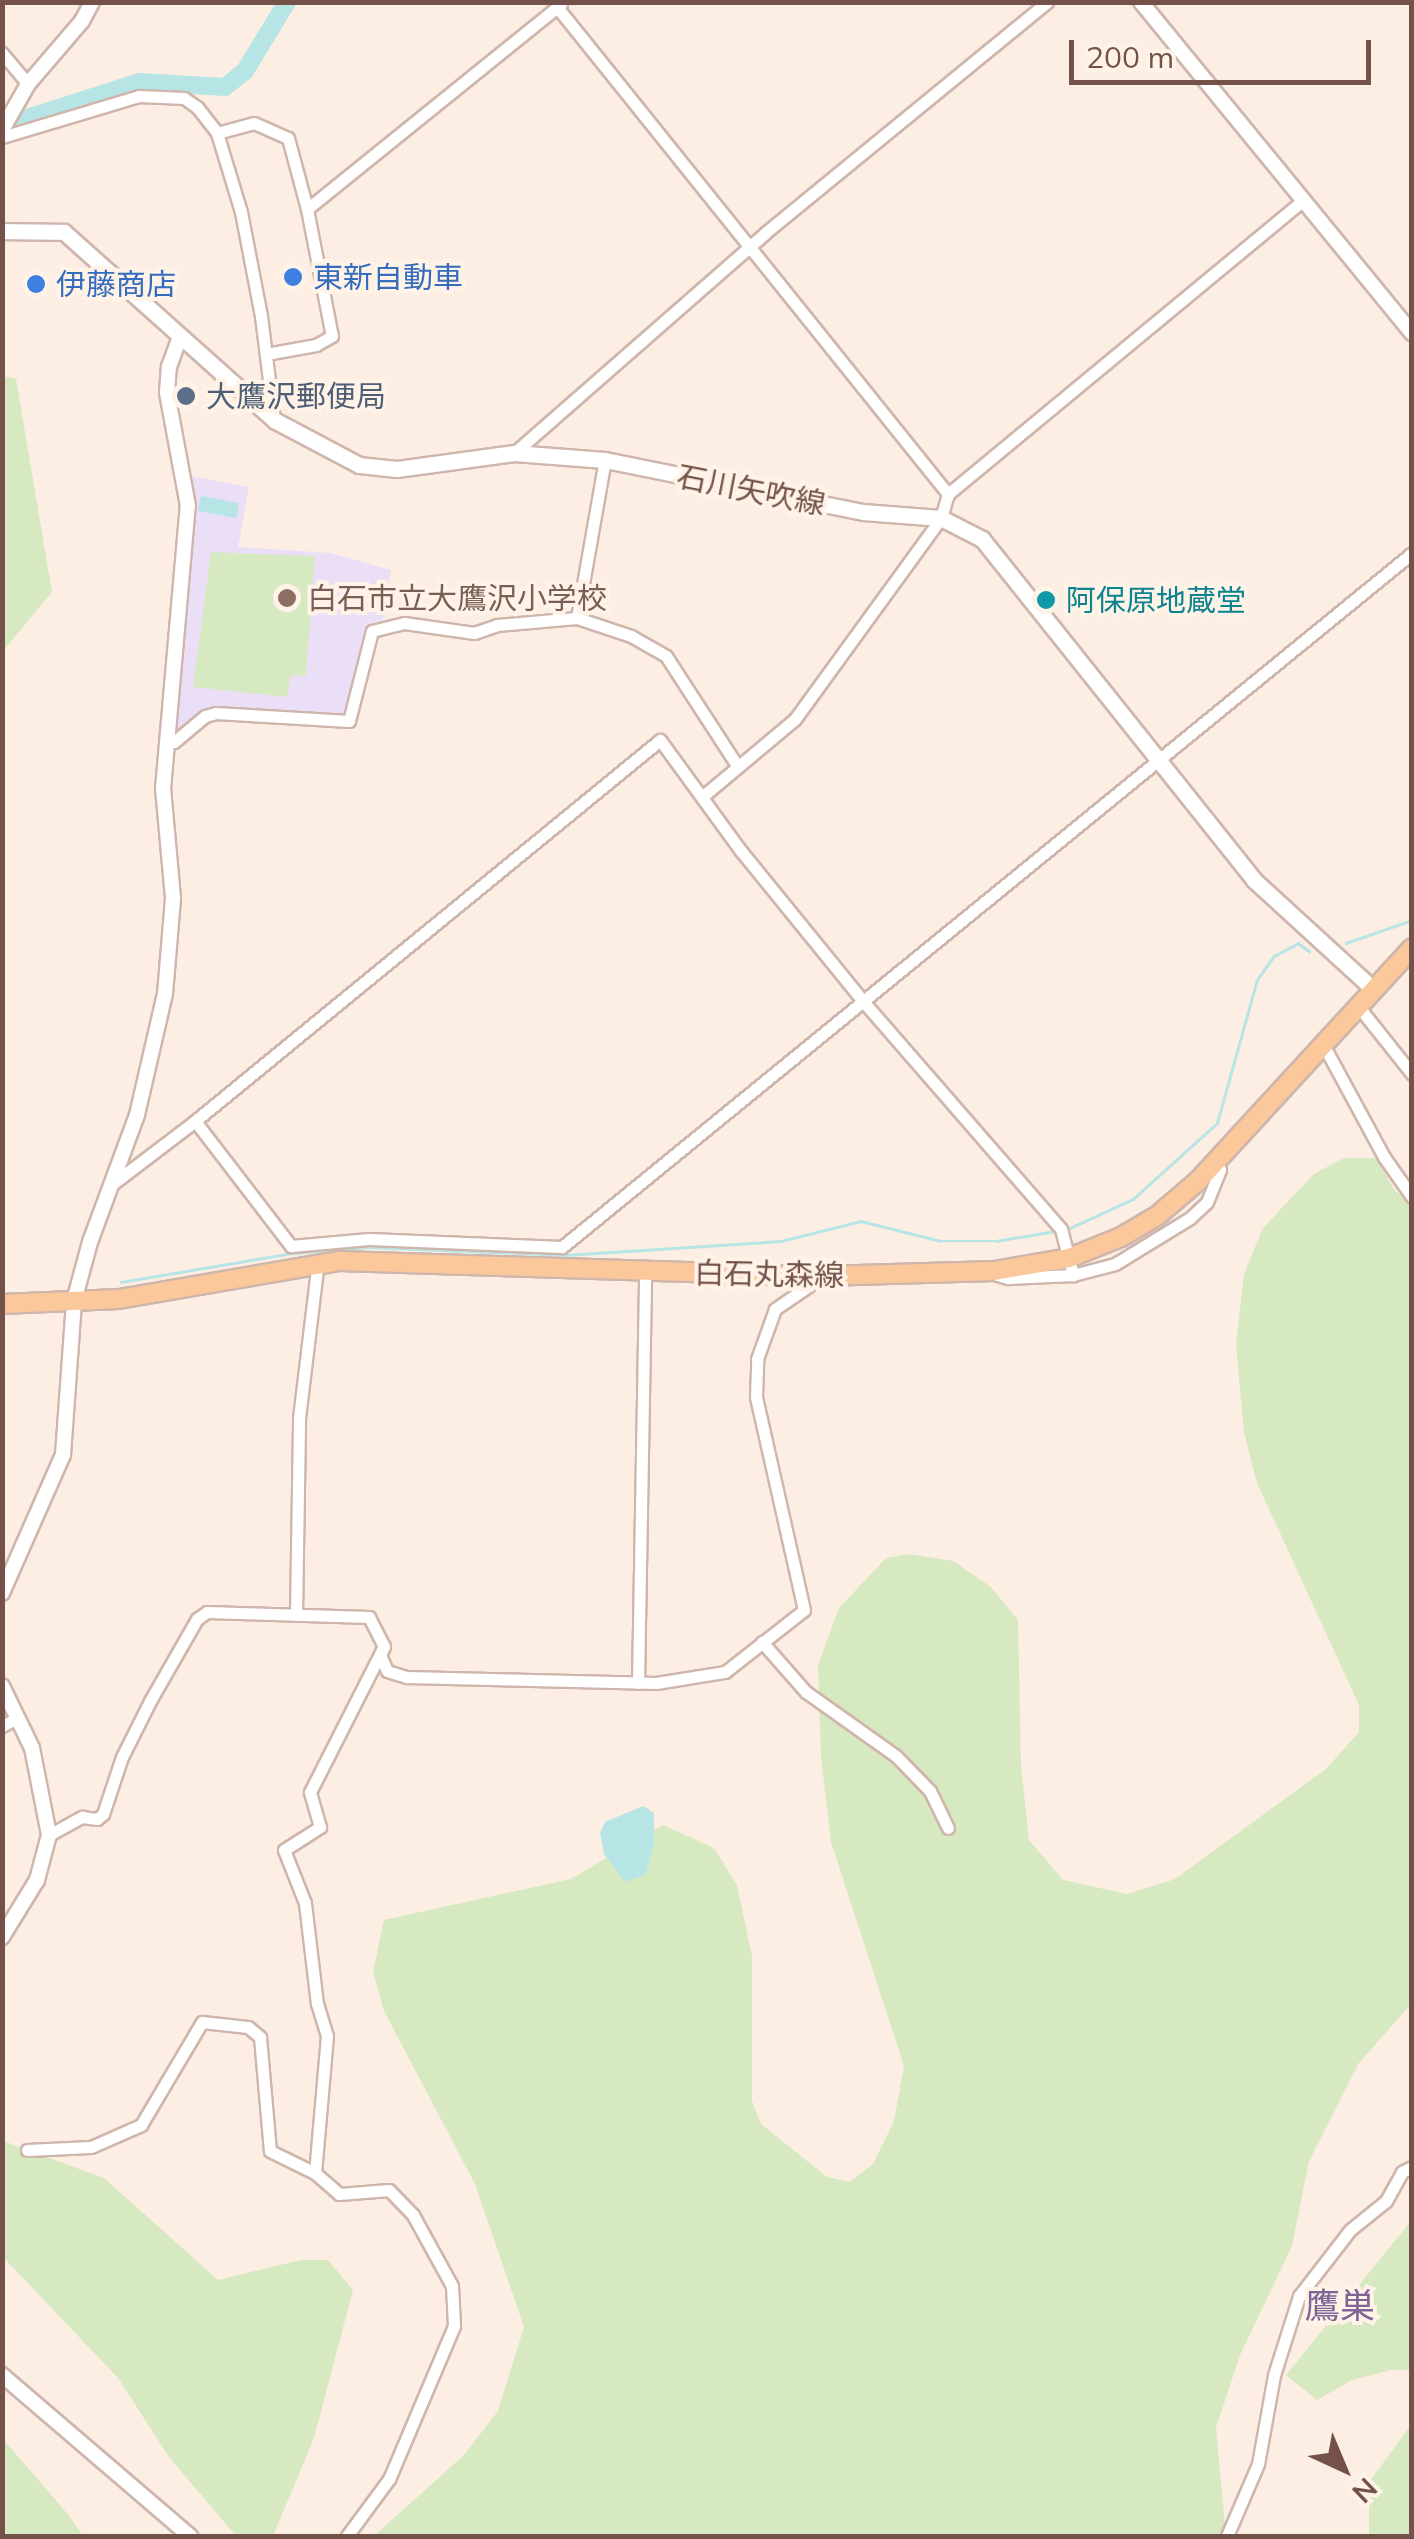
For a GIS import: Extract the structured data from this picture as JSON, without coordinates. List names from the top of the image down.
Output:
{
  "streets": {
    "main road": ["石川矢吹線", "白石丸森線"]
  },
  "crossings": [
    ["石川矢吹線", "白石丸森線"]
  ],
  "districts": ["鷹巣"],
  "places": [
    "東新自動車",
    "伊藤商店",
    "大鷹沢郵便局",
    "白石市立大鷹沢小学校",
    "阿保原地蔵堂"
  ],
  "scale_bar": "200 m",
  "north": "bottom right"
}
